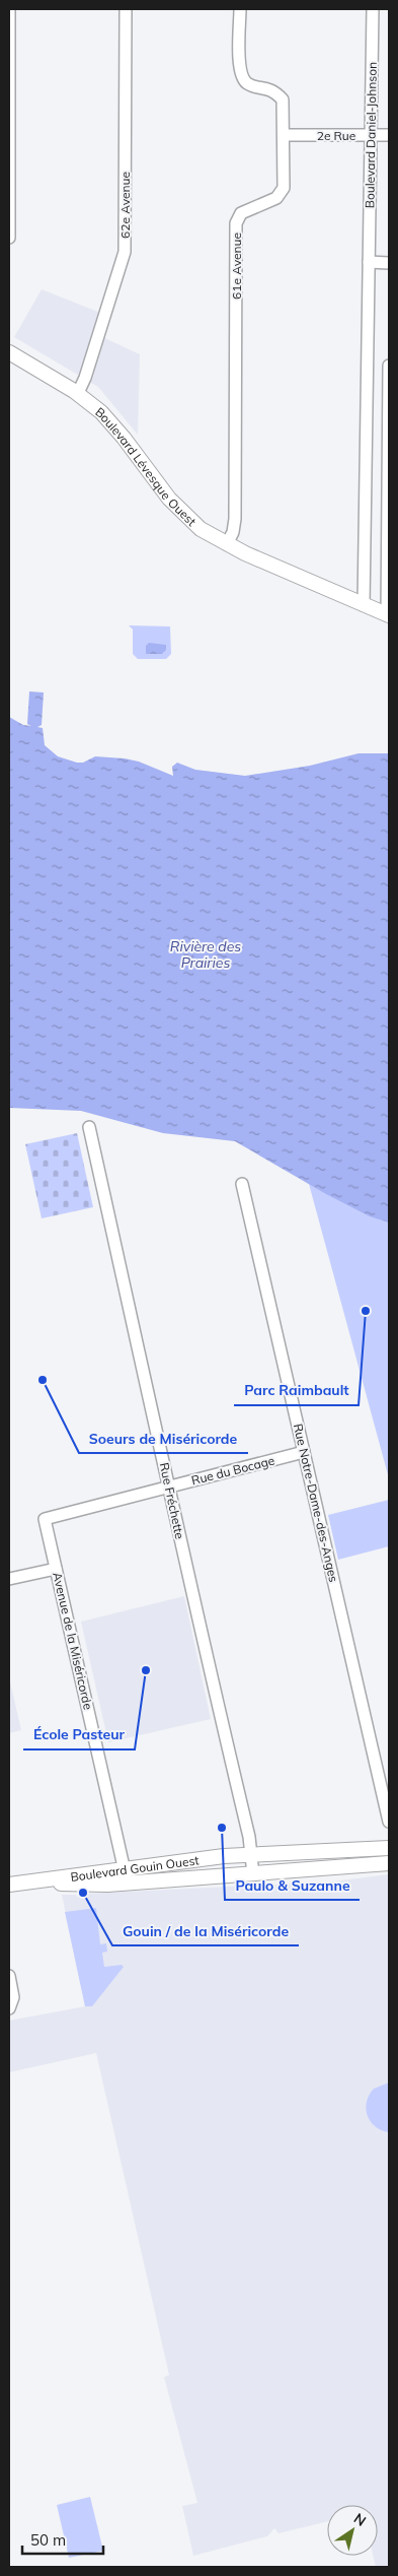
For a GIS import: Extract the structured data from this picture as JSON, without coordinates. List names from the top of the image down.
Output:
{
  "streets": {
    "street": [
      "2e Rue",
      "Boulevard Daniel-Johnson",
      "62e Avenue",
      "61e Avenue",
      "Boulevard Lévesque Ouest",
      "Rue du Bocage",
      "Rue Fréchette",
      "Rue Notre-Dame-des-Anges",
      "Avenue de la Miséricorde",
      "Boulevard Gouin Ouest"
    ]
  },
  "crossings": [
    ["2e Rue", "Boulevard Daniel-Johnson"],
    ["2e Rue", "61e Avenue"],
    ["Boulevard Daniel-Johnson", "Boulevard Lévesque Ouest"],
    ["62e Avenue", "Boulevard Lévesque Ouest"],
    ["61e Avenue", "Boulevard Lévesque Ouest"],
    ["Rue du Bocage", "Rue Fréchette"],
    ["Rue du Bocage", "Rue Notre-Dame-des-Anges"],
    ["Rue du Bocage", "Avenue de la Miséricorde"],
    ["Rue Fréchette", "Boulevard Gouin Ouest"],
    ["Avenue de la Miséricorde", "Boulevard Gouin Ouest"]
  ],
  "water": ["Rivière des Prairies"],
  "places": [
    "Parc Raimbault",
    "Soeurs de Miséricorde",
    "École Pasteur",
    "Paulo & Suzanne",
    "Gouin / de la Miséricorde"
  ],
  "scale_bar": "50 m",
  "north": "top right"
}
